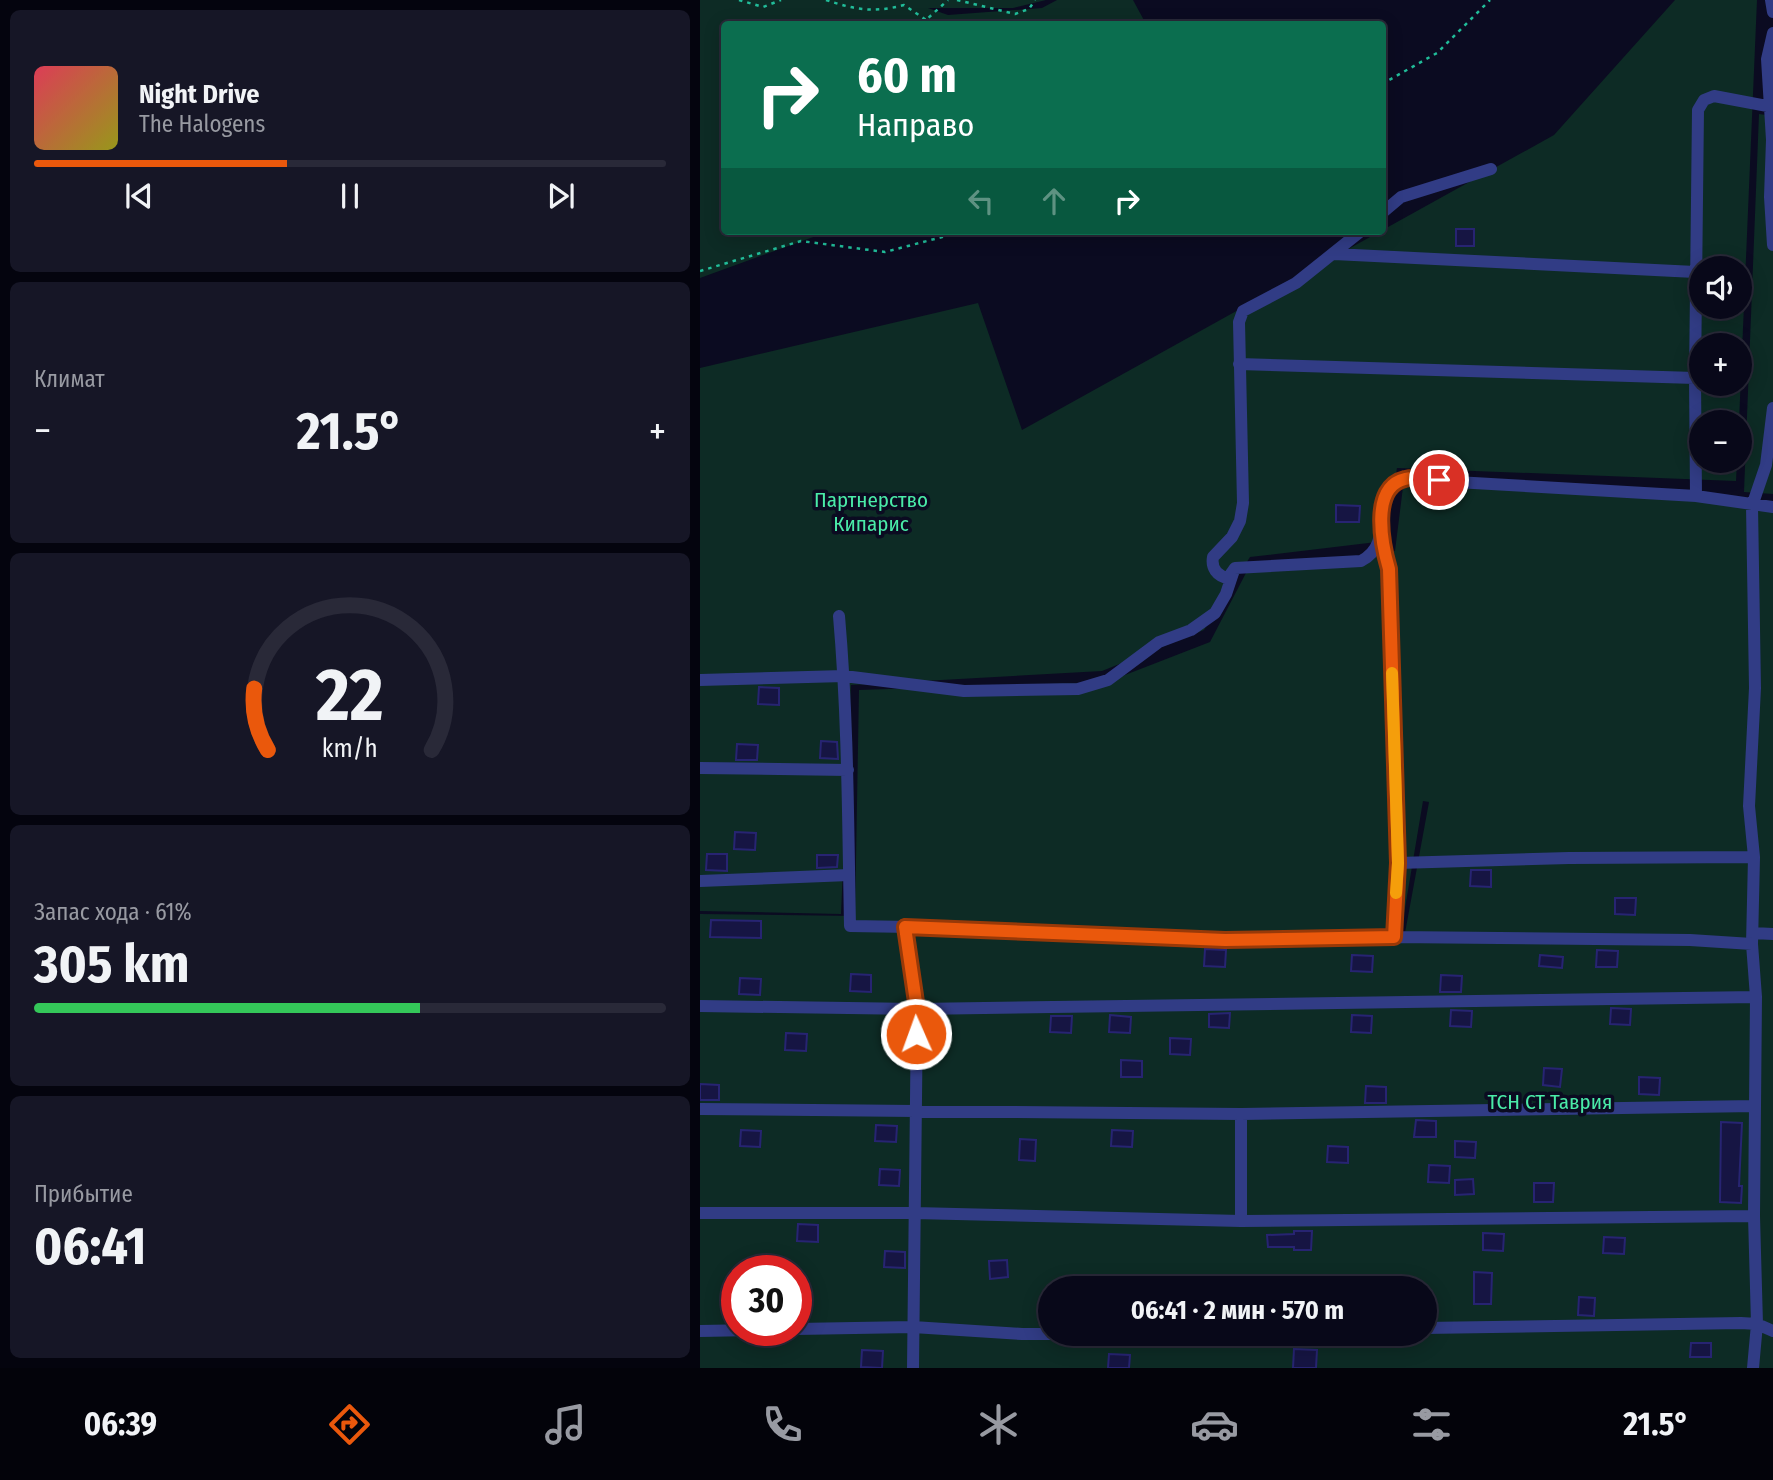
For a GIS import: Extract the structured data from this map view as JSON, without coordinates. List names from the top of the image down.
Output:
{
  "parks": ["Партнерство Кипарис", "ТСН СТ Таврия"],
  "page": {
    "turn": ["60 m", "Направо"],
    "song": ["Night Drive", "The Halogens"],
    "map_buttons": ["+", "−"],
    "tile": [
      "Климат",
      ["Запас хода · 61%", "305 km"],
      ["Прибытие", "06:41"]
    ],
    "heat": ["−", "21.5°", "+"],
    "limit": "30",
    "trip": "06:41 · 2 мин · 570 m",
    "tabs": ["06:39", "21.5°"],
    "gauge": ["22", "km/h"]
  }
}
